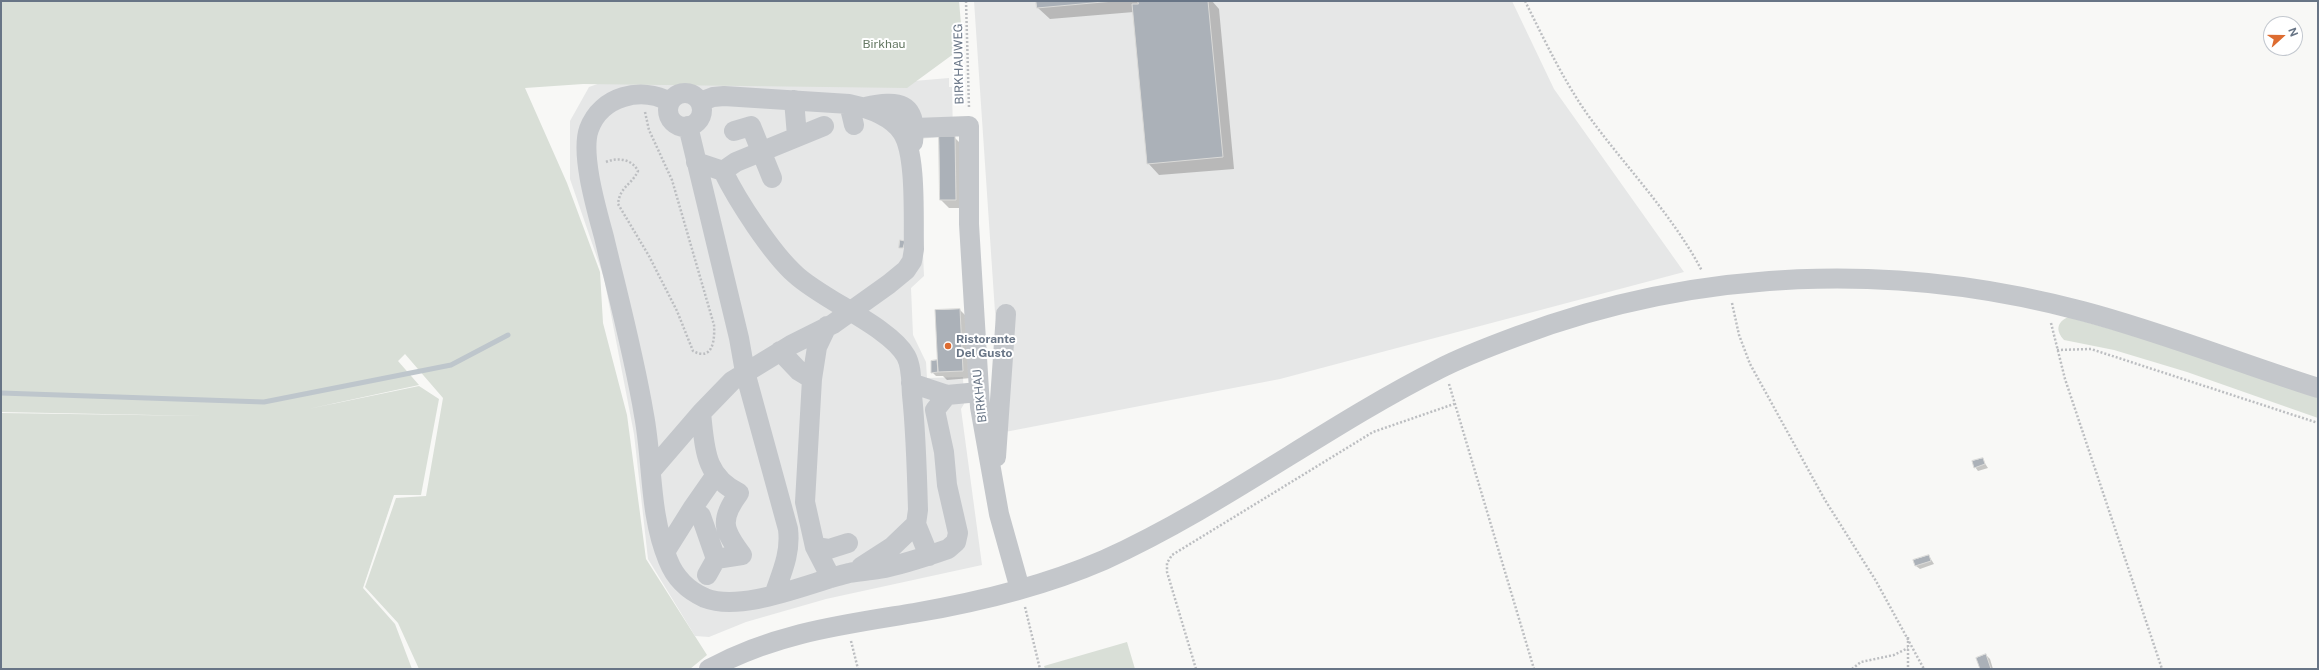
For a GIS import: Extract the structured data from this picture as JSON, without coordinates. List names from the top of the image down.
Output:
{
  "streets": {
    "street": ["BIRKHAU"],
    "path": ["BIRKHAUWEG"]
  },
  "crossings": [
    ["BIRKHAUWEG", "BIRKHAU"]
  ],
  "parks": ["Birkhau"],
  "places": ["Ristorante Del Gusto"],
  "north": "right"
}
